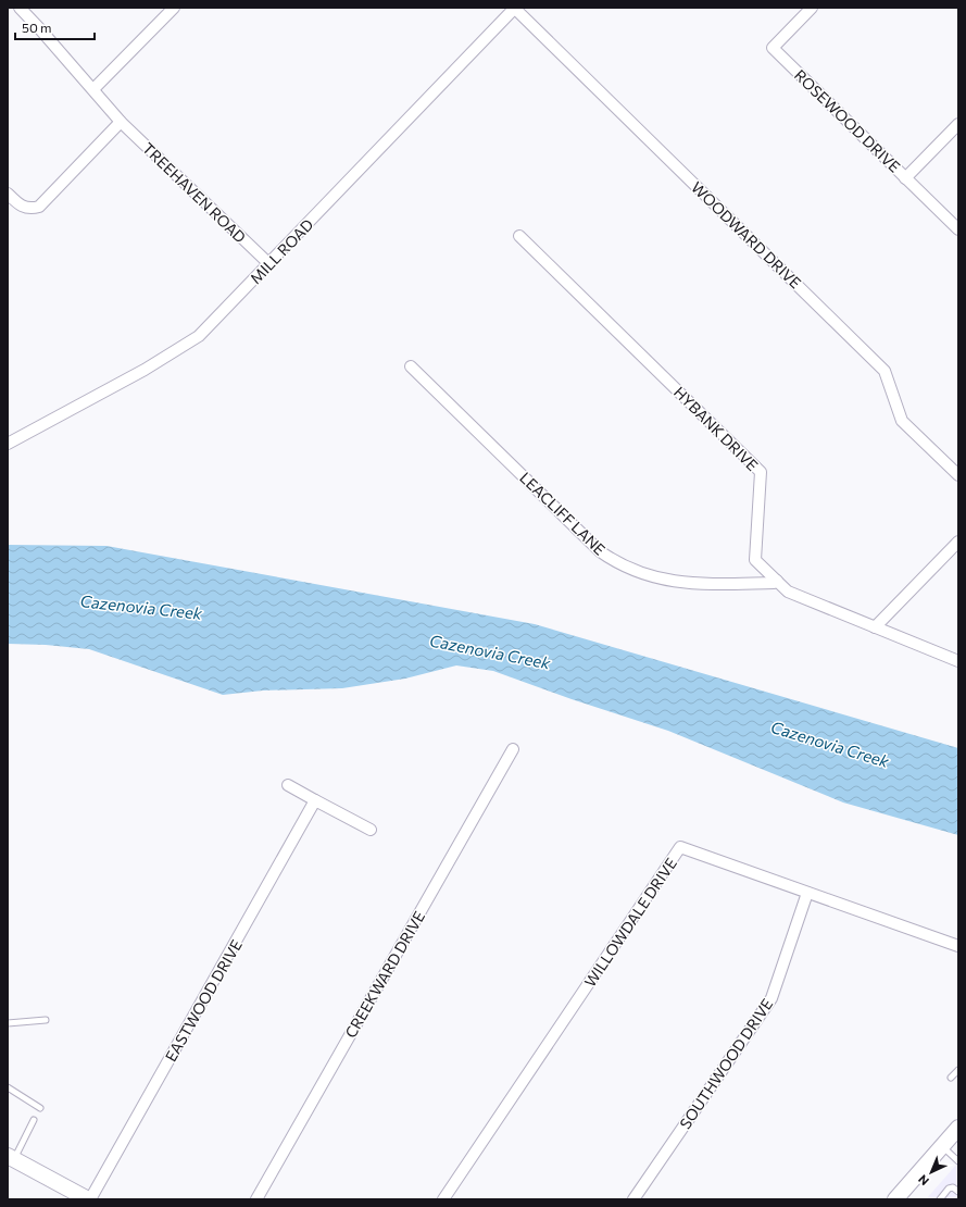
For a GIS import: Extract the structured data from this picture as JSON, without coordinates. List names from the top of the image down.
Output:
{
  "streets": {
    "street": [
      "ROSEWOOD DRIVE",
      "TREEHAVEN ROAD",
      "WOODWARD DRIVE",
      "MILL ROAD",
      "HYBANK DRIVE",
      "LEACLIFF LANE",
      "WILLOWDALE DRIVE",
      "CREEKWARD DRIVE",
      "EASTWOOD DRIVE",
      "SOUTHWOOD DRIVE"
    ]
  },
  "crossings": [
    ["TREEHAVEN ROAD", "MILL ROAD"],
    ["WOODWARD DRIVE", "MILL ROAD"],
    ["HYBANK DRIVE", "LEACLIFF LANE"],
    ["WILLOWDALE DRIVE", "SOUTHWOOD DRIVE"]
  ],
  "water": ["Cazenovia Creek"],
  "scale_bar": "50 m",
  "north": "bottom left"
}
